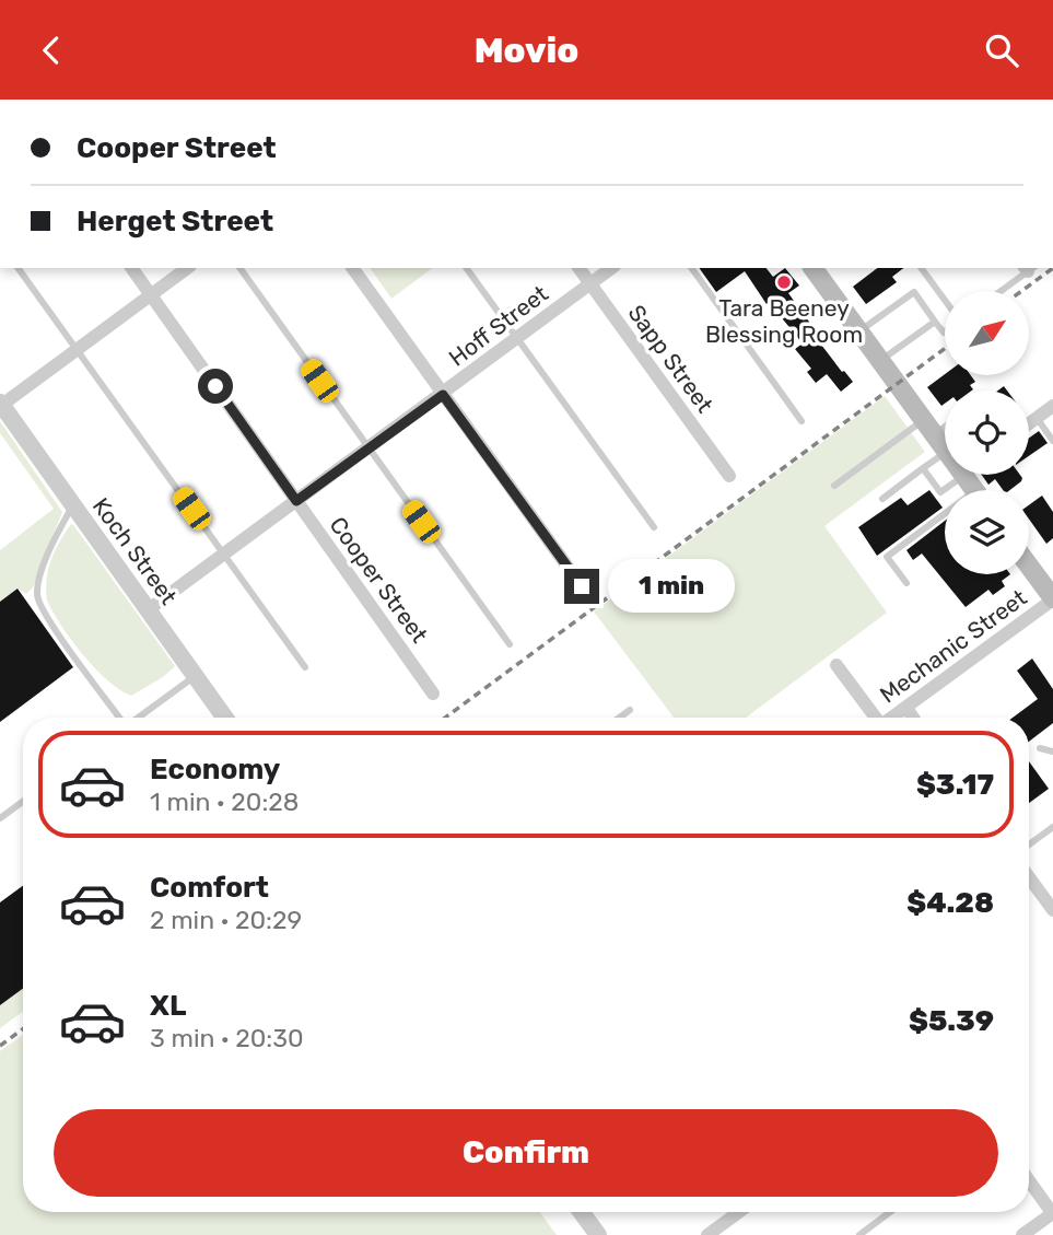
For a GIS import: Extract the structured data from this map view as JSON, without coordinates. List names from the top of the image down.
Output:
{
  "streets": {
    "street": [
      "Hoff Street",
      "Sapp Street",
      "Koch Street",
      "Cooper Street",
      "Mechanic Street"
    ]
  },
  "crossings": [
    ["Hoff Street", "Sapp Street"],
    ["Hoff Street", "Koch Street"],
    ["Hoff Street", "Cooper Street"]
  ],
  "places": ["Tara Beeney Blessing Room"],
  "north": "top right",
  "page": {
    "header": "Movio",
    "banner": ["Cooper Street", "Herget Street"],
    "bubble": "1 min",
    "list": [
      {
        "name": "Economy",
        "note": "1 min · 20:28",
        "value": "$3.17"
      },
      {
        "name": "Comfort",
        "note": "2 min · 20:29",
        "value": "$4.28"
      },
      {
        "name": "XL",
        "note": "3 min · 20:30",
        "value": "$5.39"
      }
    ],
    "buttons": "Confirm"
  }
}
